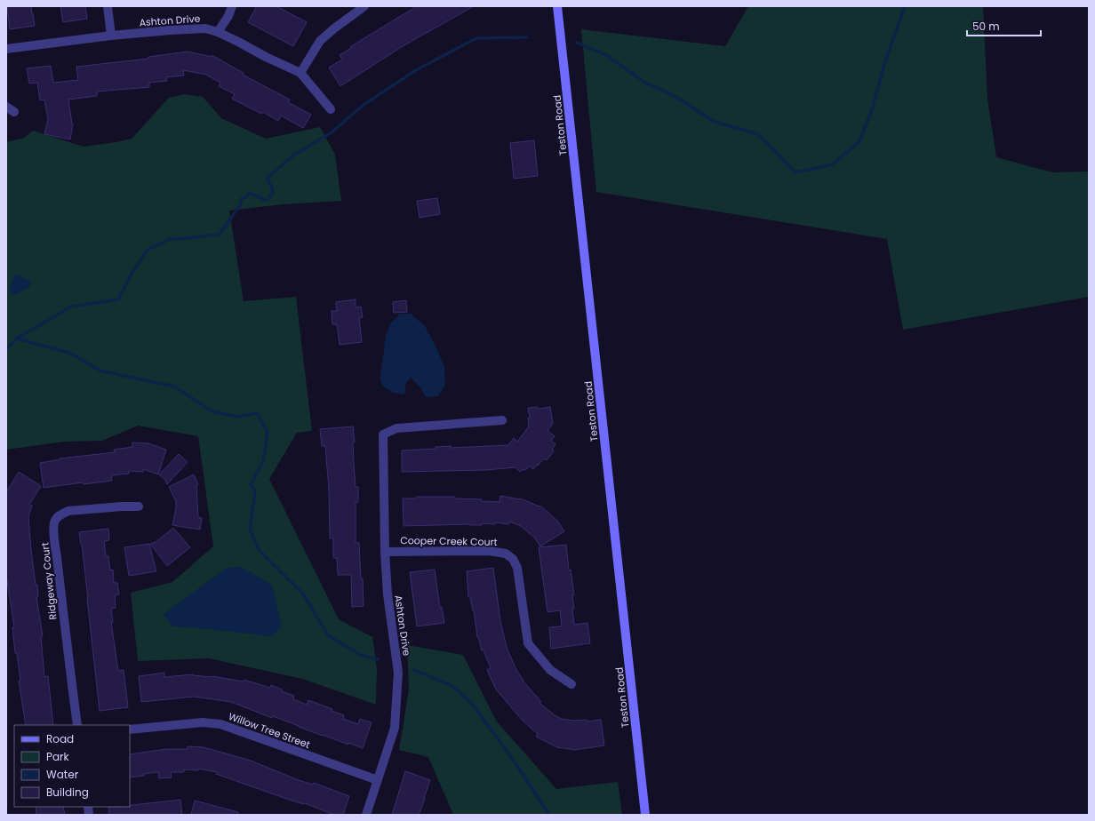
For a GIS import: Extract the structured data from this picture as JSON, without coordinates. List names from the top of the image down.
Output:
{
  "streets": {
    "main road": ["Teston Road"],
    "street": [
      "Ashton Drive",
      "Cooper Creek Court",
      "Ridgeway Court",
      "Willow Tree Street"
    ]
  },
  "crossings": [
    ["Ashton Drive", "Cooper Creek Court"],
    ["Ashton Drive", "Willow Tree Street"]
  ],
  "legend": [
    "Road",
    "Park",
    "Water",
    "Building"
  ],
  "scale_bar": "50 m"
}
